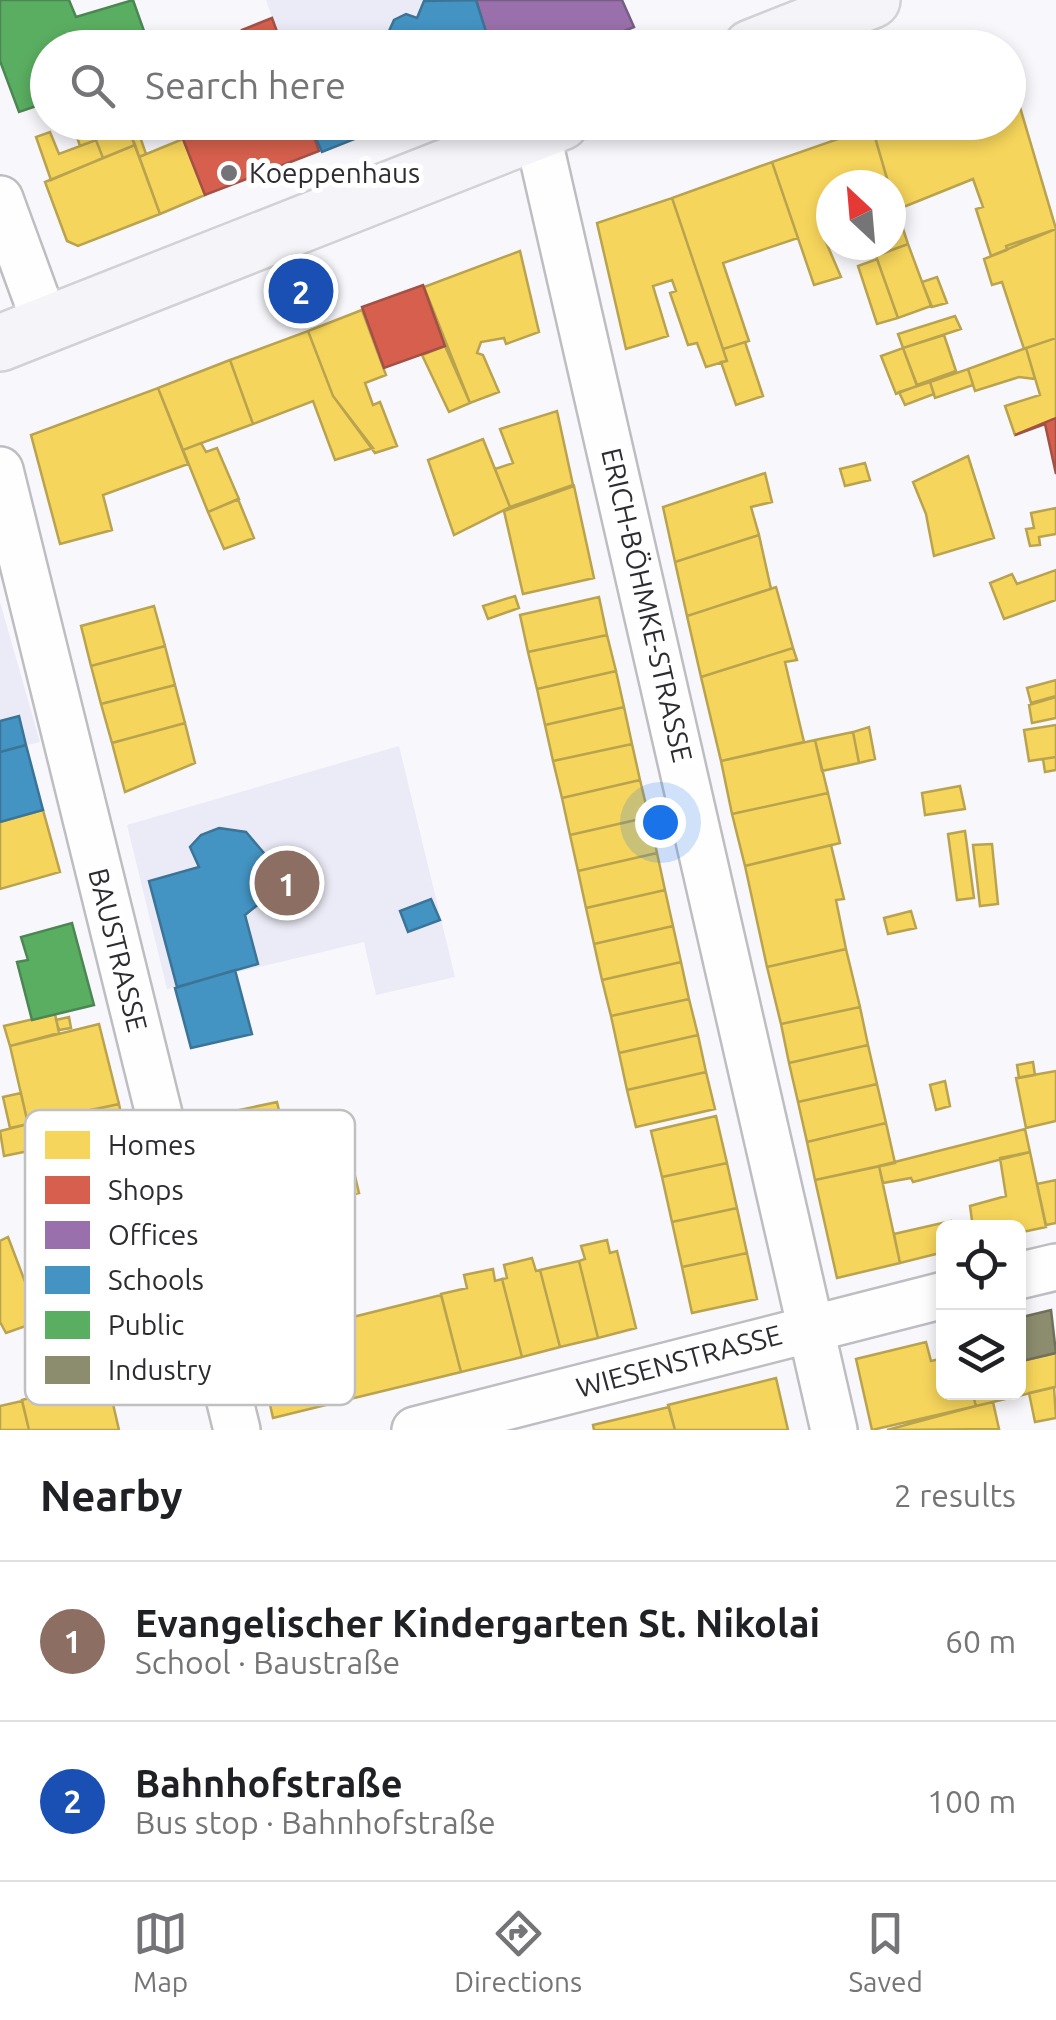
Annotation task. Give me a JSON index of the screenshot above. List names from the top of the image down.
{
  "streets": {
    "street": ["ERICH-BÖHMKE-STRASSE", "BAUSTRASSE", "WIESENSTRASSE"]
  },
  "crossings": [
    ["ERICH-BÖHMKE-STRASSE", "WIESENSTRASSE"]
  ],
  "places": ["Koeppenhaus"],
  "legend": [
    "Homes",
    "Shops",
    "Offices",
    "Schools",
    "Public",
    "Industry"
  ],
  "north": "top left",
  "page": {
    "search": "Search here",
    "pins": ["2", "1"],
    "heading": ["Nearby", "2 results"],
    "list": [
      {
        "mark": "1",
        "name": "Evangelischer Kindergarten St. Nikolai",
        "note": "School · Baustraße",
        "value": "60 m"
      },
      {
        "mark": "2",
        "name": "Bahnhofstraße",
        "note": "Bus stop · Bahnhofstraße",
        "value": "100 m"
      }
    ],
    "nav": ["Map", "Directions", "Saved"]
  }
}
